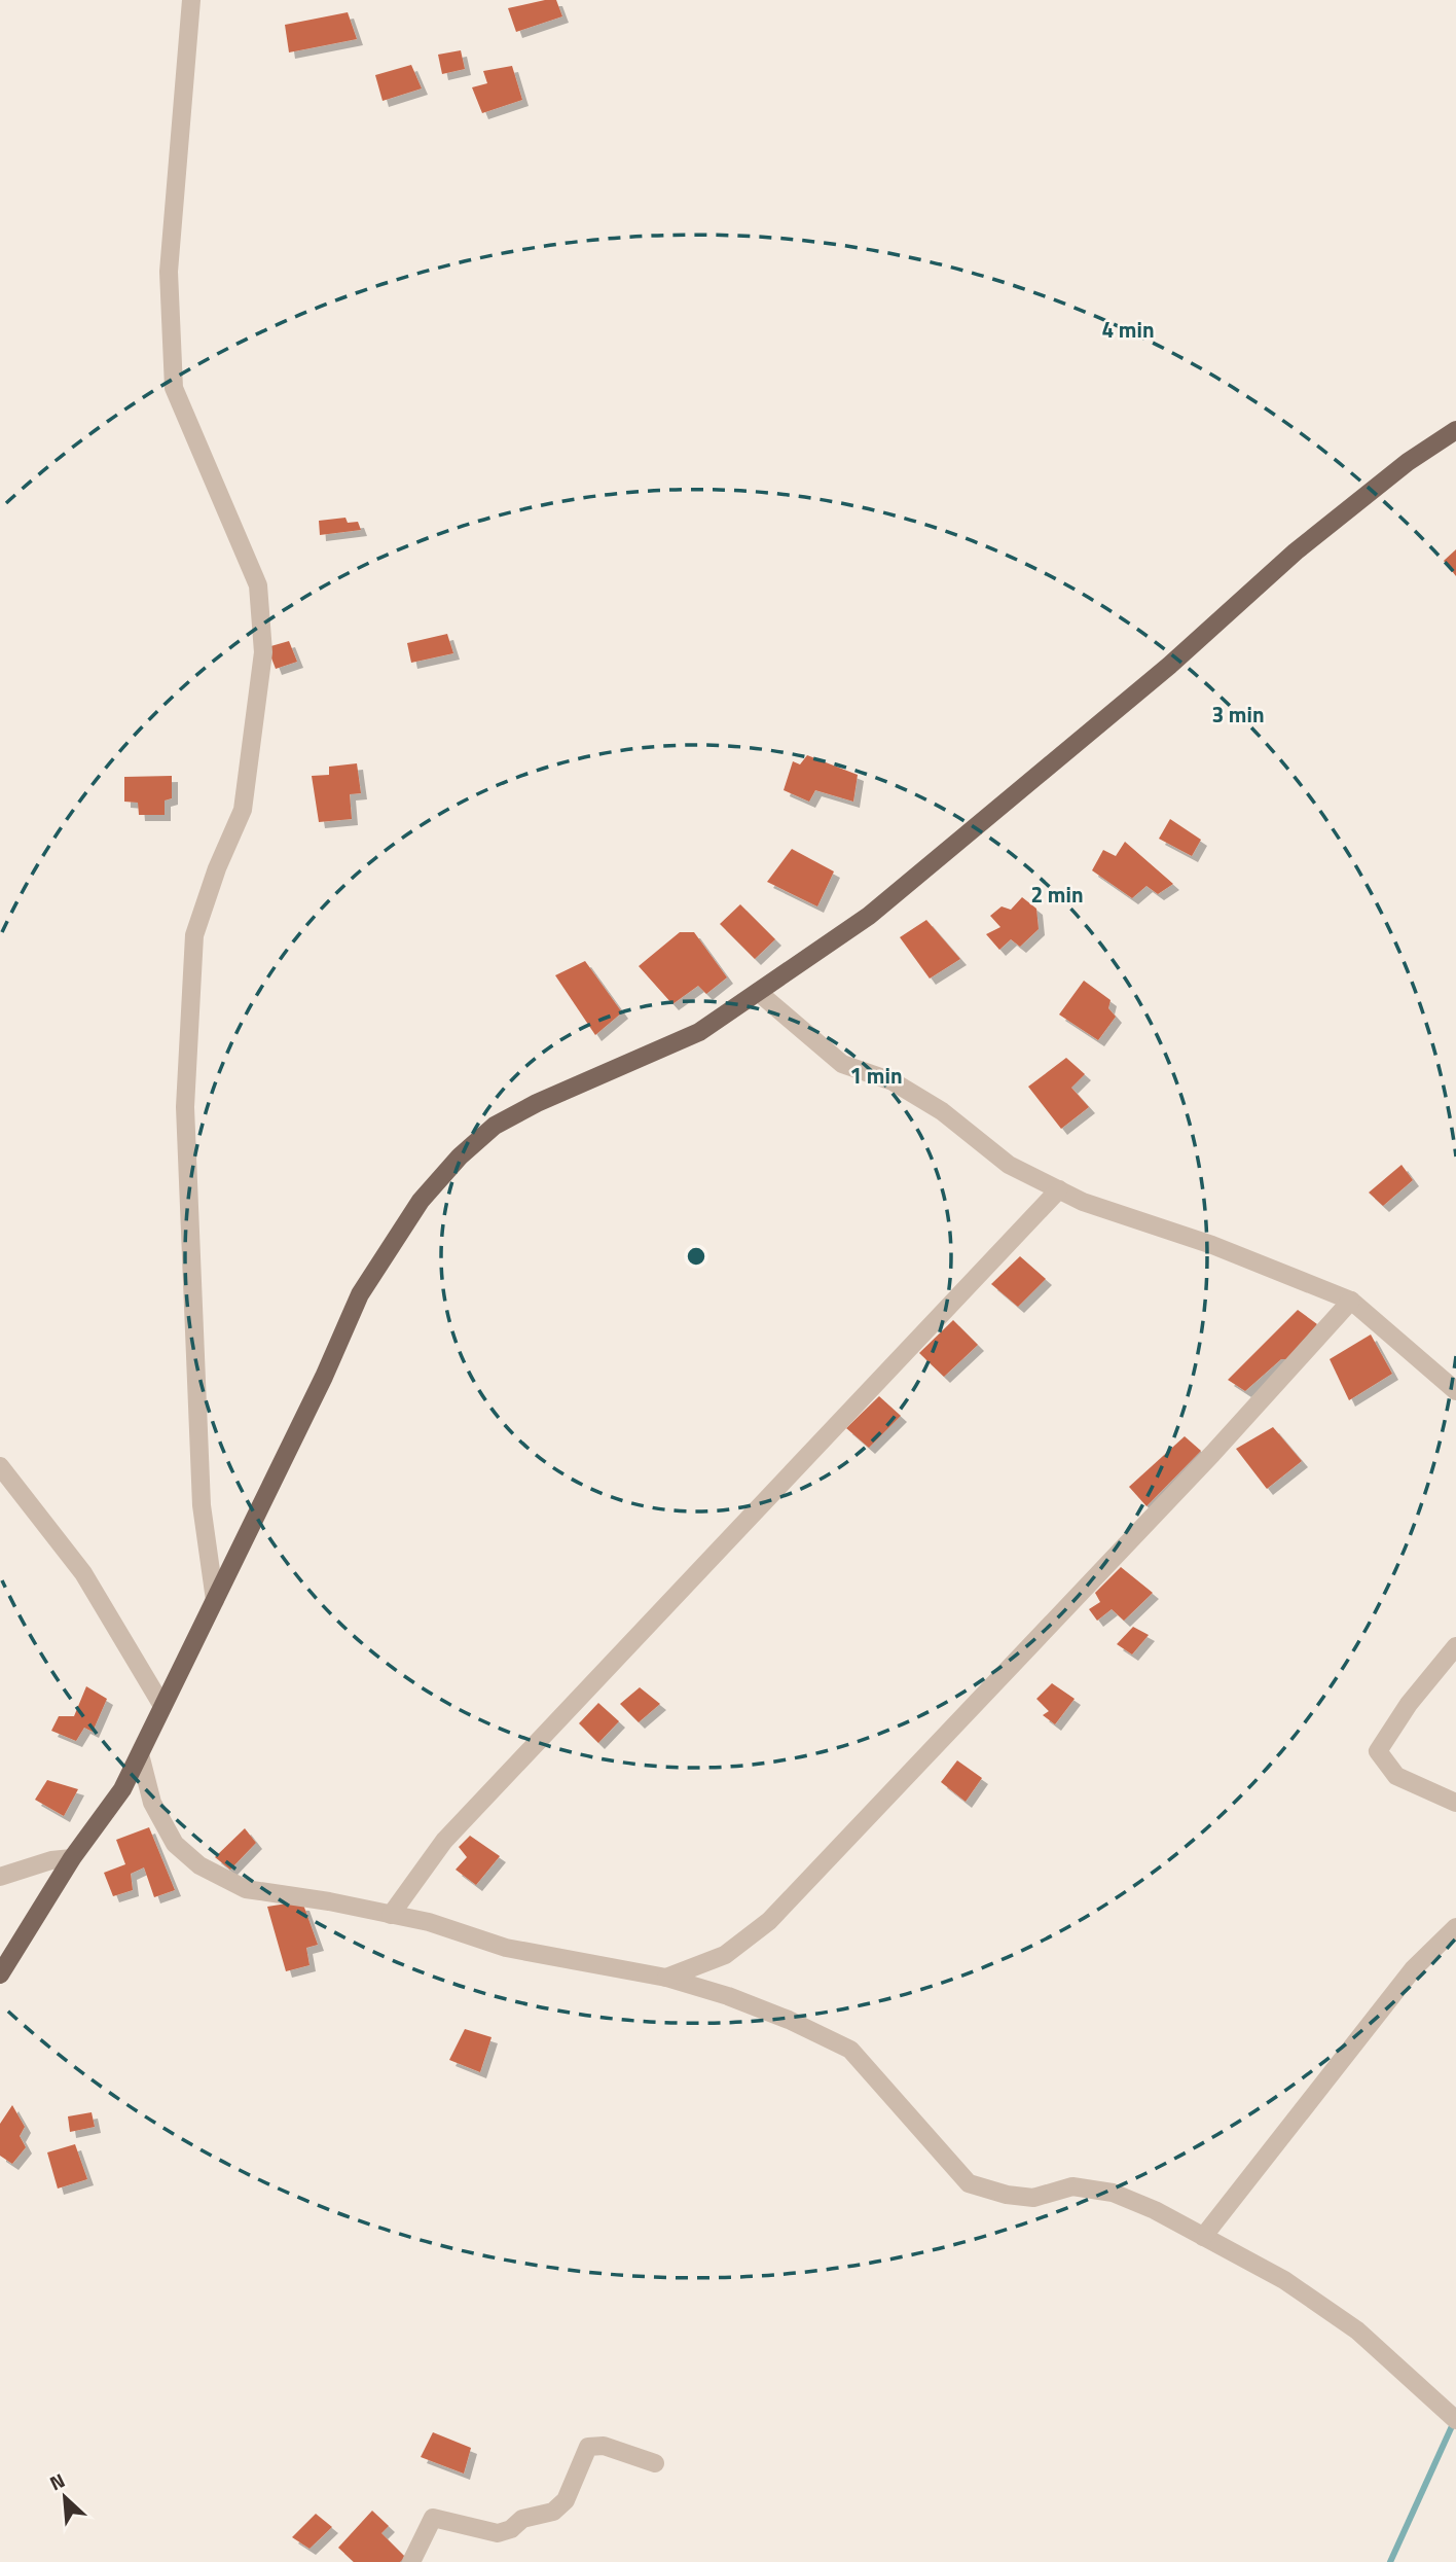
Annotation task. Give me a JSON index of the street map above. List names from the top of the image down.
{
  "north": "top left",
  "rings": [
    "4 min",
    "3 min",
    "2 min",
    "1 min"
  ]
}
